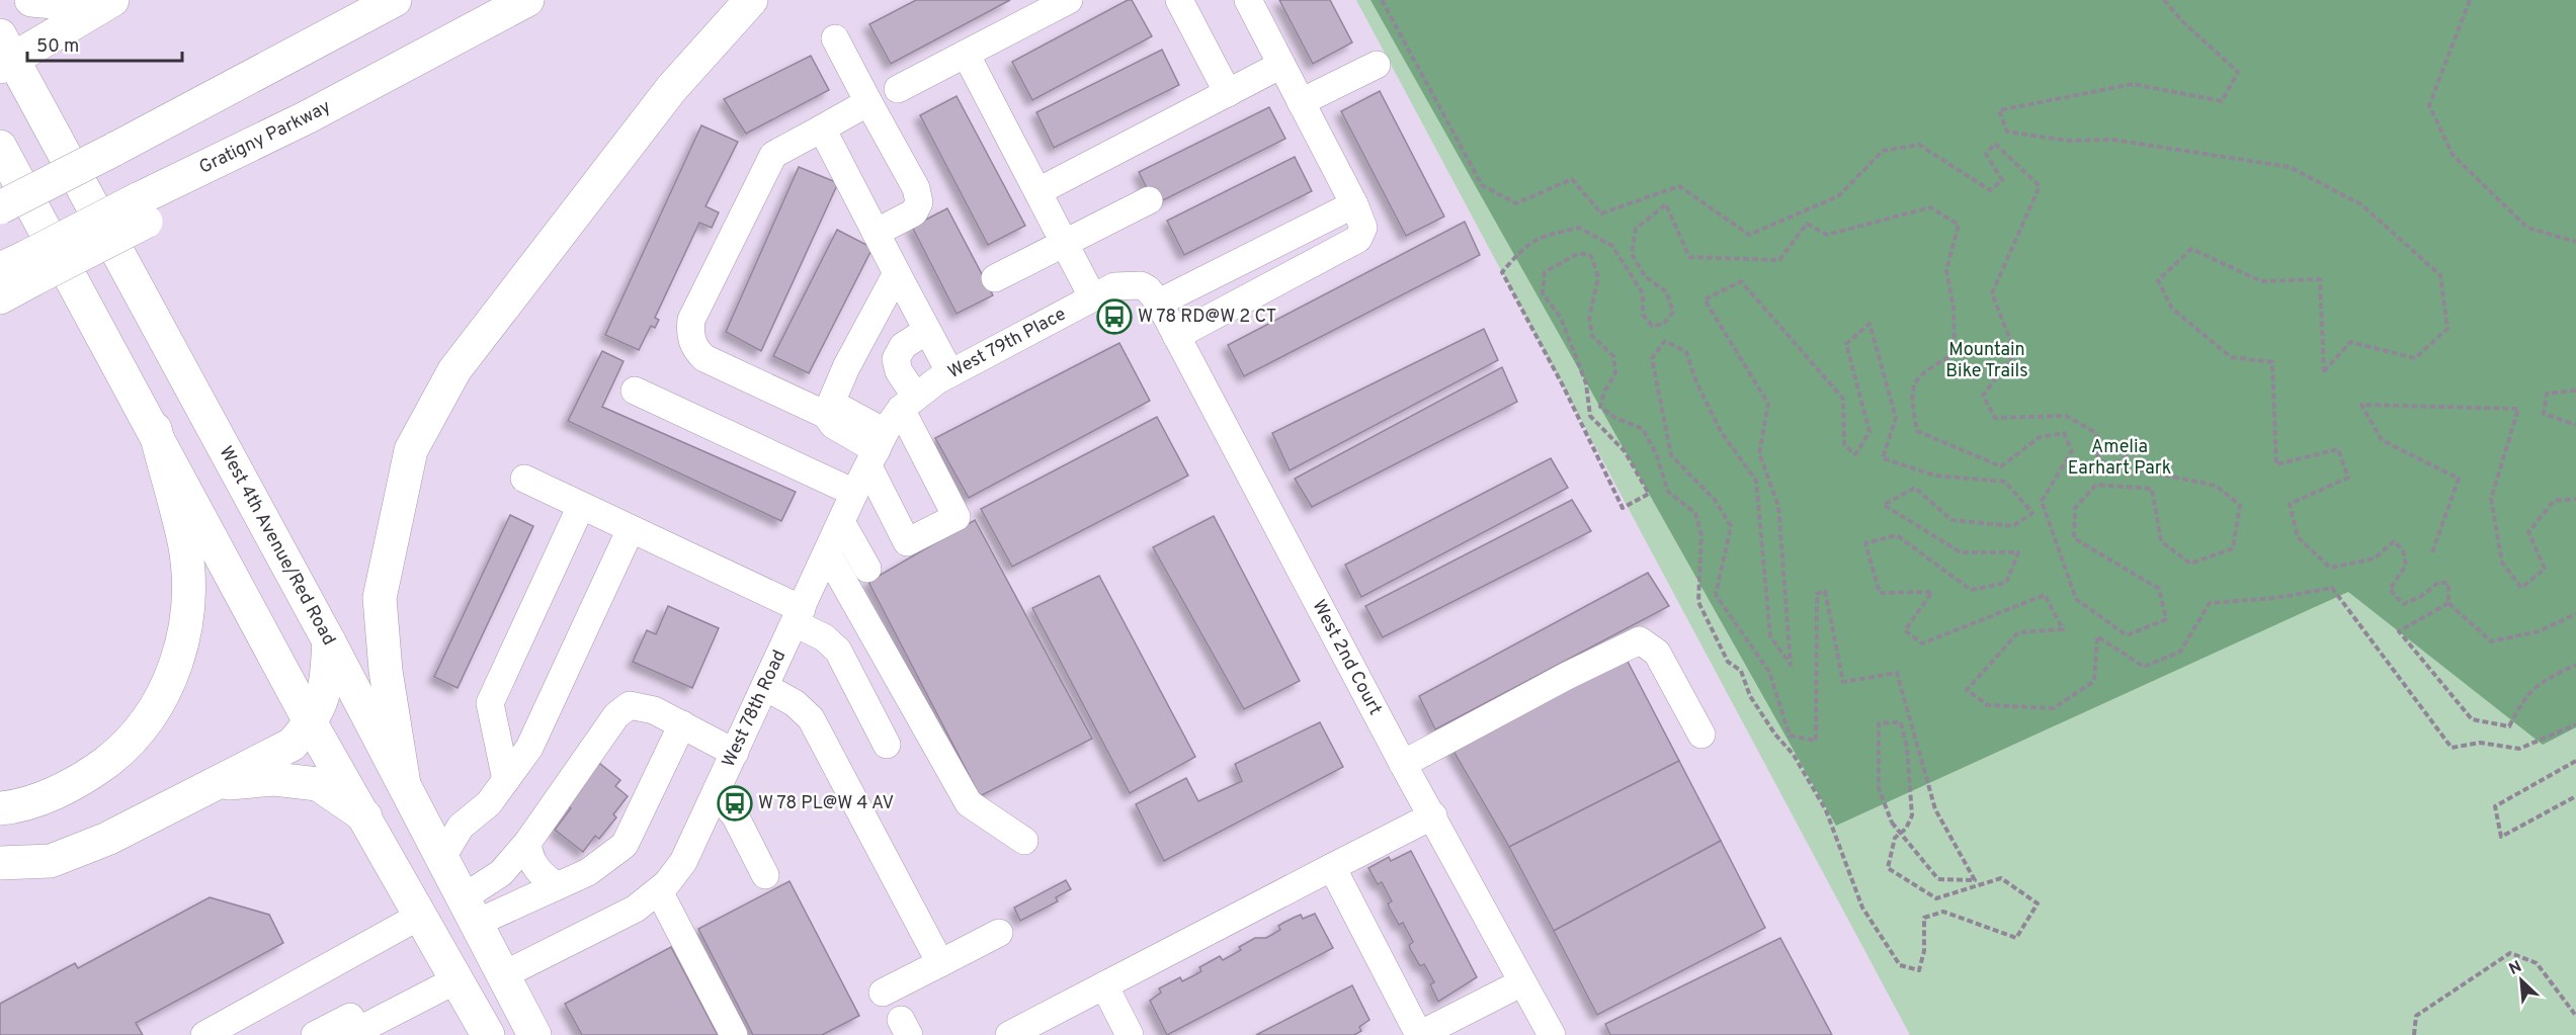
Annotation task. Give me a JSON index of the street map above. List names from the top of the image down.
{
  "streets": {
    "main road": ["Gratigny Parkway", "West 4th Avenue/Red Road"],
    "street": ["West 79th Place", "West 2nd Court", "West 78th Road"]
  },
  "crossings": [
    ["West 79th Place", "West 2nd Court"],
    ["West 79th Place", "West 78th Road"],
    ["West 4th Avenue/Red Road", "West 78th Road"]
  ],
  "parks": ["Mountain Bike Trails", "Amelia Earhart Park"],
  "places": {
    "bus stop": ["W 78 RD@W 2 CT", "W 78 PL@W 4 AV"]
  },
  "scale_bar": "50 m",
  "north": "top left"
}
